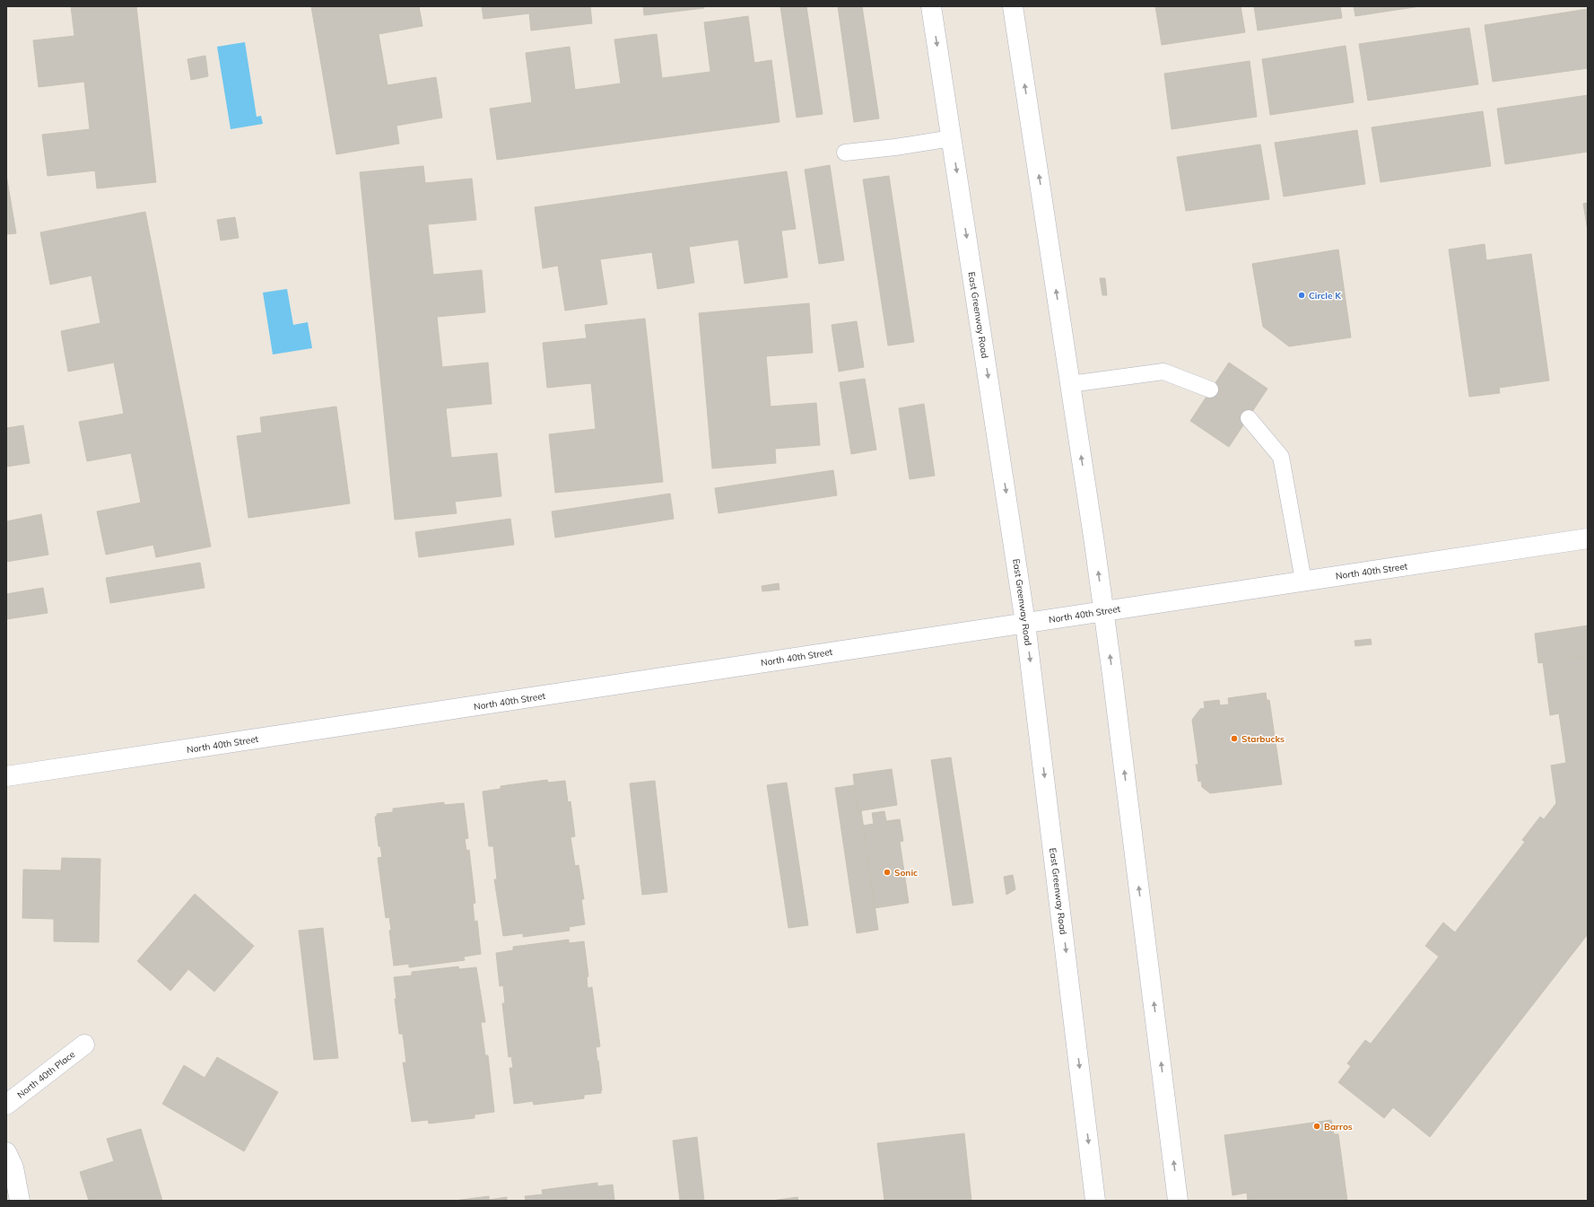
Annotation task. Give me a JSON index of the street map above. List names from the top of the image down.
{
  "streets": {
    "main road": ["East Greenway Road", "North 40th Street", "North 40th Place"]
  },
  "crossings": [
    ["East Greenway Road", "North 40th Street"]
  ],
  "places": [
    "Circle K",
    "Starbucks",
    "Sonic",
    "Barros"
  ]
}
